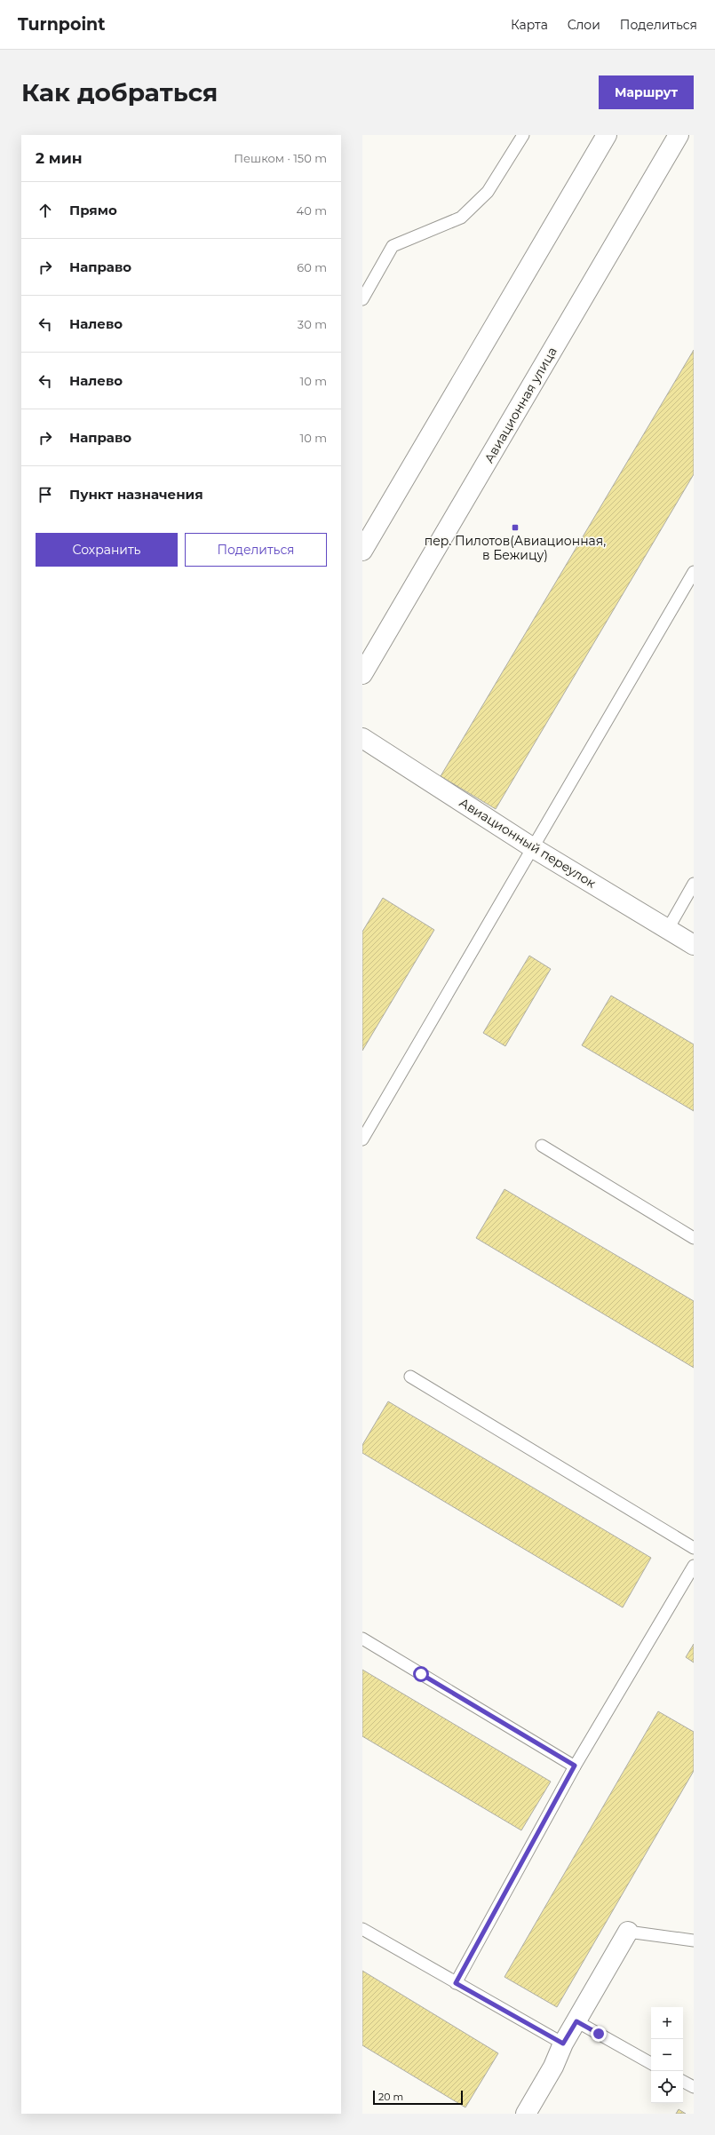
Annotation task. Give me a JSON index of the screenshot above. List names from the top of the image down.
{
  "streets": {
    "main road": ["Авиационная улица", "Авиационный переулок"]
  },
  "places": {
    "transit": ["пер. Пилотов(Авиационная, в Бежицу)"]
  },
  "scale_bar": "20 m",
  "page": {
    "header": "Turnpoint",
    "nav": ["Карта", "Слои", "Поделиться"],
    "buttons": [
      "Маршрут",
      ["Сохранить", "Поделиться"]
    ],
    "title": "Как добраться",
    "heading": ["2 мин", "Пешком · 150 m"],
    "list": [
      ["Прямо", "40 m"],
      ["Направо", "60 m"],
      ["Налево", "30 m"],
      ["Налево", "10 m"],
      ["Направо", "10 m"],
      "Пункт назначения"
    ],
    "map_buttons": ["+", "−"],
    "scale": "20 m"
  }
}
